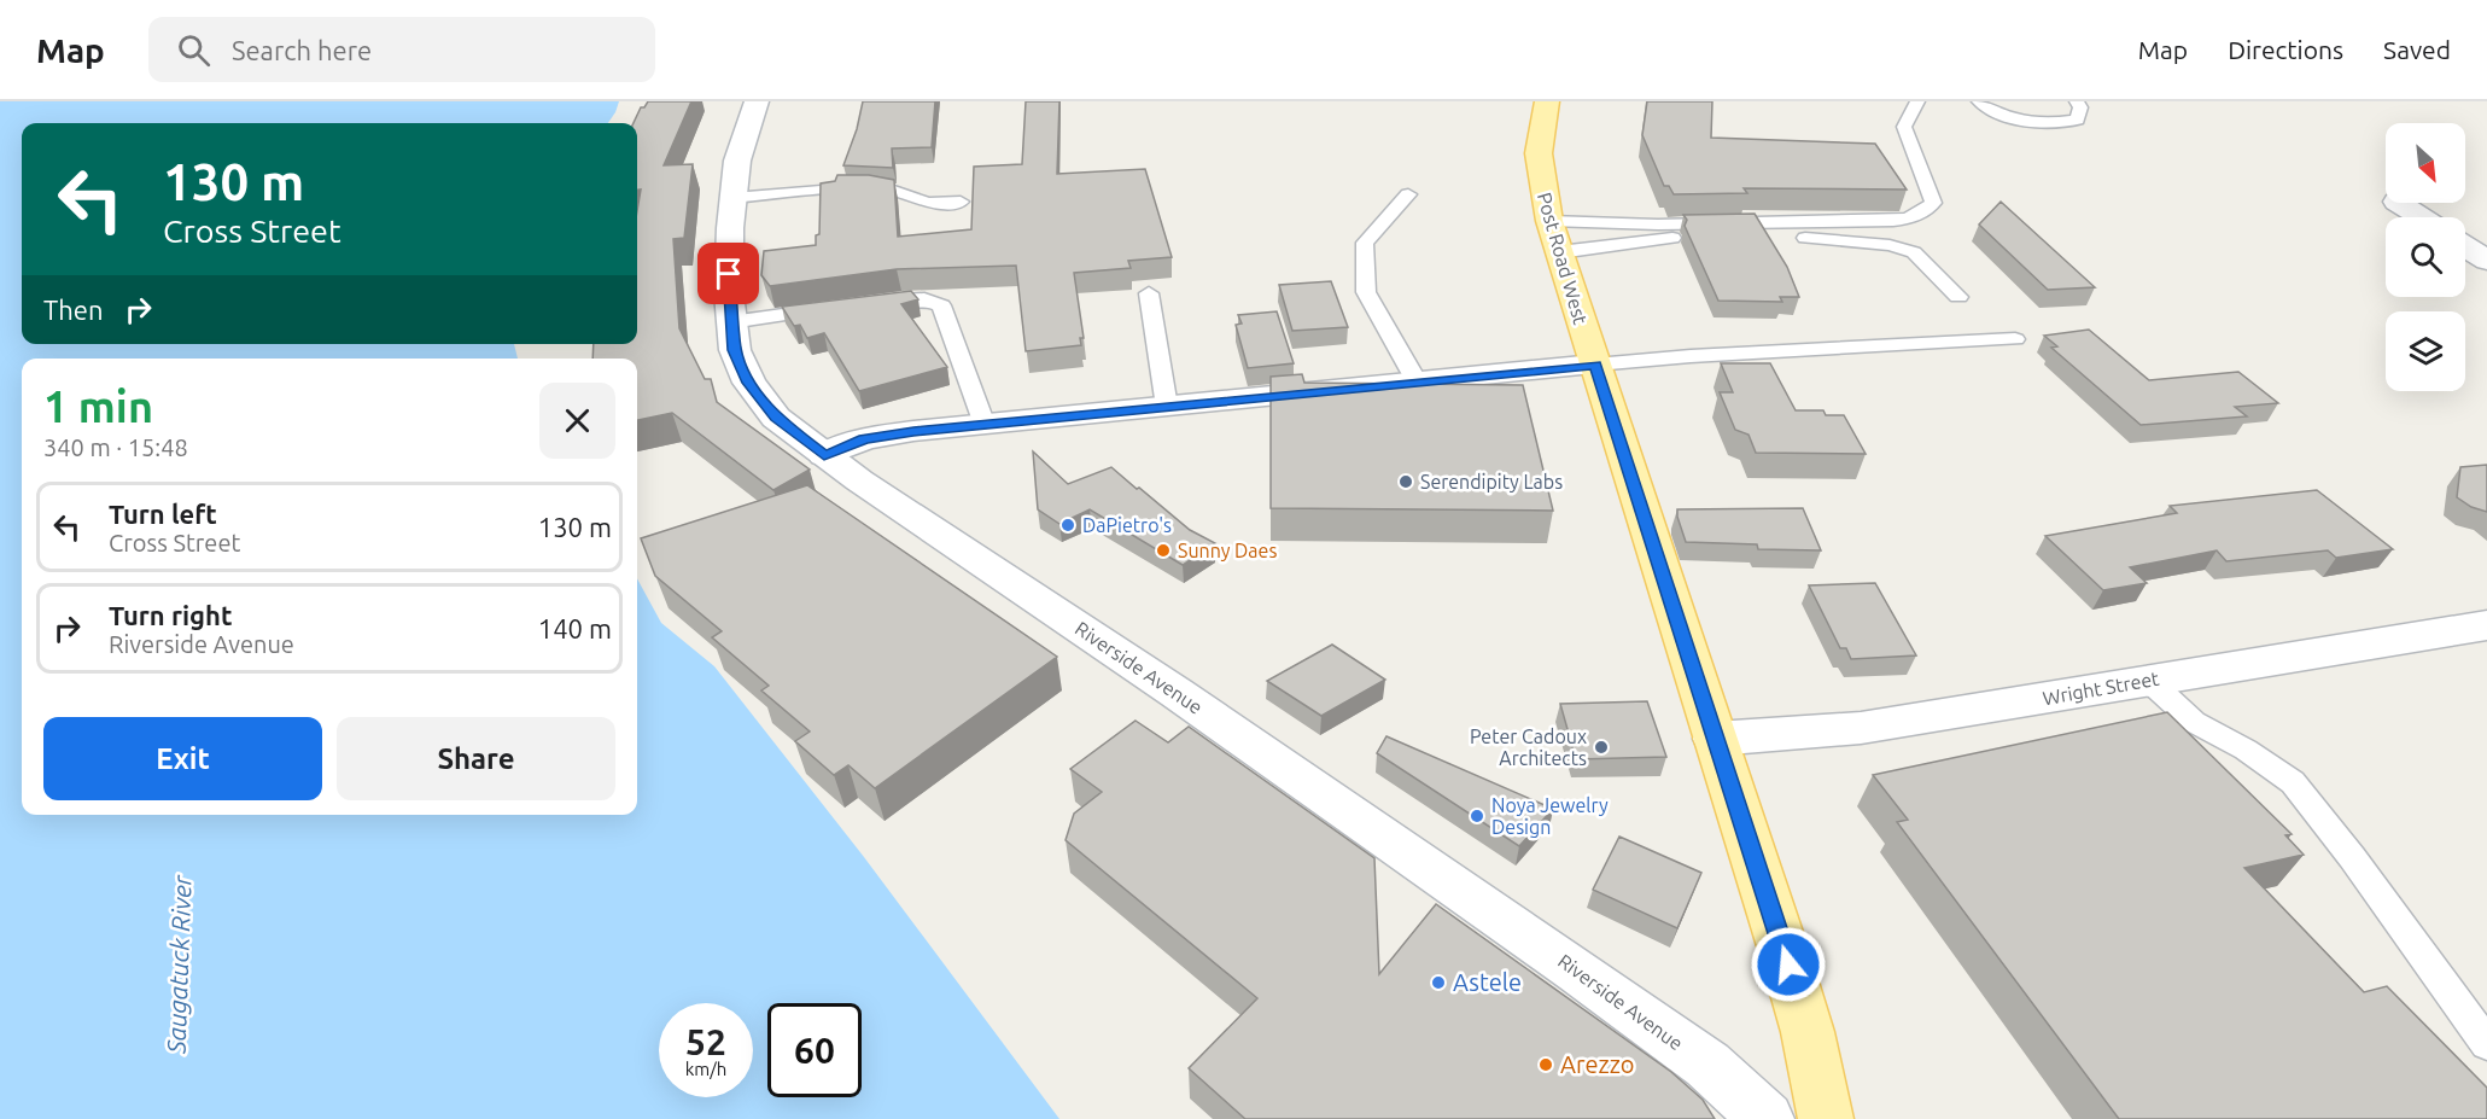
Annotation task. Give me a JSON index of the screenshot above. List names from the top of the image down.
{
  "streets": {
    "main road": ["Post Road West", "Riverside Avenue", "Wright Street"]
  },
  "crossings": [
    ["Post Road West", "Wright Street"]
  ],
  "water": ["Saugatuck River"],
  "places": [
    "Serendipity Labs",
    "DaPietro's",
    "Sunny Daes",
    "Peter Cadoux Architects",
    "Noya Jewelry Design",
    "Astele",
    "Arezzo"
  ],
  "north": "bottom right",
  "page": {
    "header": "Map",
    "search": "Search here",
    "nav": ["Map", "Directions", "Saved"],
    "turn": ["130 m", "Cross Street"],
    "then": "Then",
    "heading": ["1 min", "340 m · 15:48"],
    "list": [
      {
        "name": "Turn left",
        "note": "Cross Street",
        "value": "130 m"
      },
      {
        "name": "Turn right",
        "note": "Riverside Avenue",
        "value": "140 m"
      }
    ],
    "buttons": ["Exit", "Share"],
    "speed": "52 km/h",
    "limit": "60"
  }
}
